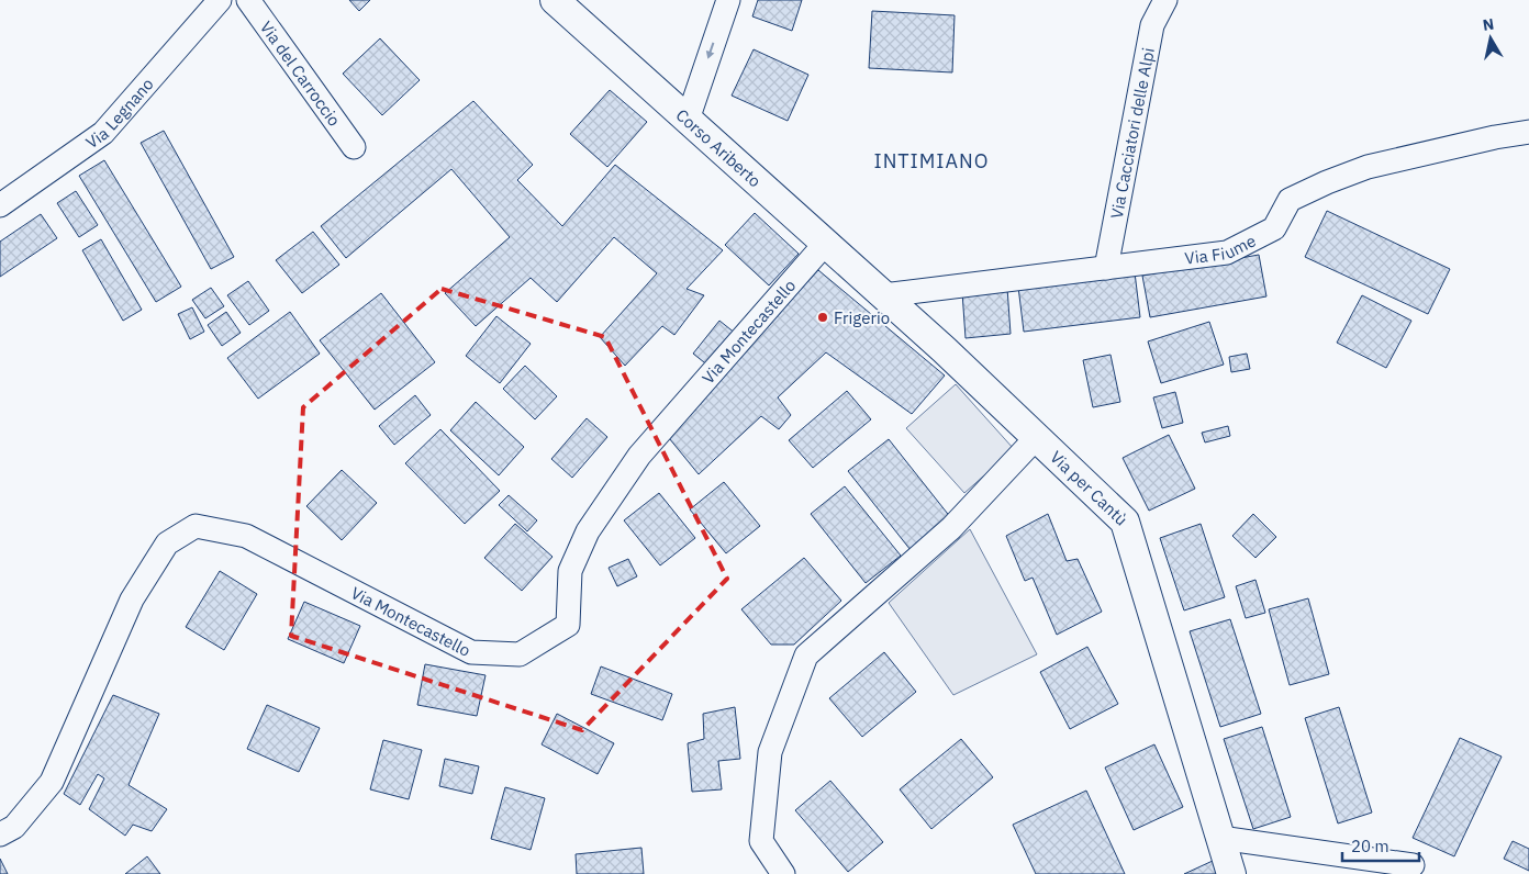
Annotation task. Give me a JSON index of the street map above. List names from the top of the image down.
{
  "streets": {
    "street": [
      "Via del Carroccio",
      "Via Legnano",
      "Via Cacciatori delle Alpi",
      "Corso Ariberto",
      "Via Fiume",
      "Via Montecastello",
      "Via per Cantù"
    ]
  },
  "crossings": [
    ["Via Cacciatori delle Alpi", "Via Fiume"],
    ["Corso Ariberto", "Via Fiume"],
    ["Corso Ariberto", "Via Montecastello"],
    ["Corso Ariberto", "Via per Cantù"],
    ["Via Fiume", "Via per Cantù"]
  ],
  "districts": ["INTIMIANO"],
  "places": ["Frigerio"],
  "scale_bar": "20 m",
  "north": "top"
}
